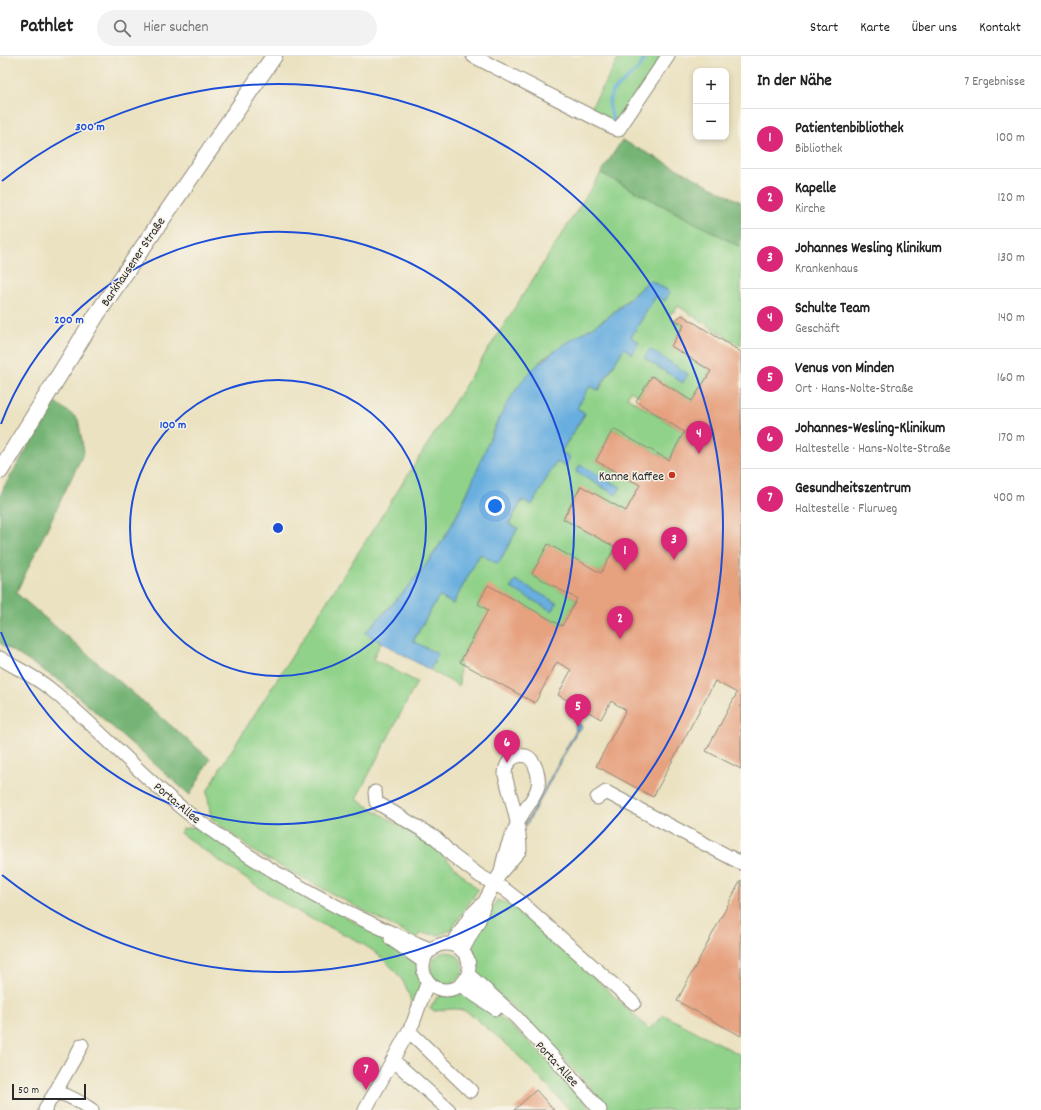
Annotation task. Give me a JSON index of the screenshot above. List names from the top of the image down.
{
  "streets": {
    "main road": ["Barkhausener Straße"],
    "street": ["Porta-Allee"]
  },
  "places": ["Kanne Kaffee"],
  "scale_bar": "50 m",
  "page": {
    "header": "Pathlet",
    "search": "Hier suchen",
    "nav": [
      "Start",
      "Karte",
      "Über uns",
      "Kontakt"
    ],
    "heading": ["In der Nähe", "7 Ergebnisse"],
    "map_buttons": ["+", "−"],
    "list": [
      {
        "mark": "1",
        "name": "Patientenbibliothek",
        "note": "Bibliothek",
        "value": "100 m"
      },
      {
        "mark": "2",
        "name": "Kapelle",
        "note": "Kirche",
        "value": "120 m"
      },
      {
        "mark": "3",
        "name": "Johannes Wesling Klinikum",
        "note": "Krankenhaus",
        "value": "130 m"
      },
      {
        "mark": "4",
        "name": "Schulte Team",
        "note": "Geschäft",
        "value": "140 m"
      },
      {
        "mark": "5",
        "name": "Venus von Minden",
        "note": "Ort · Hans-Nolte-Straße",
        "value": "160 m"
      },
      {
        "mark": "6",
        "name": "Johannes-Wesling-Klinikum",
        "note": "Haltestelle · Hans-Nolte-Straße",
        "value": "170 m"
      },
      {
        "mark": "7",
        "name": "Gesundheitszentrum",
        "note": "Haltestelle · Flurweg",
        "value": "400 m"
      }
    ],
    "pins": [
      "4",
      "3",
      "1",
      "2",
      "5",
      "6",
      "7"
    ],
    "scale": "50 m"
  },
  "rings": ["300 m", "200 m", "100 m"]
}
